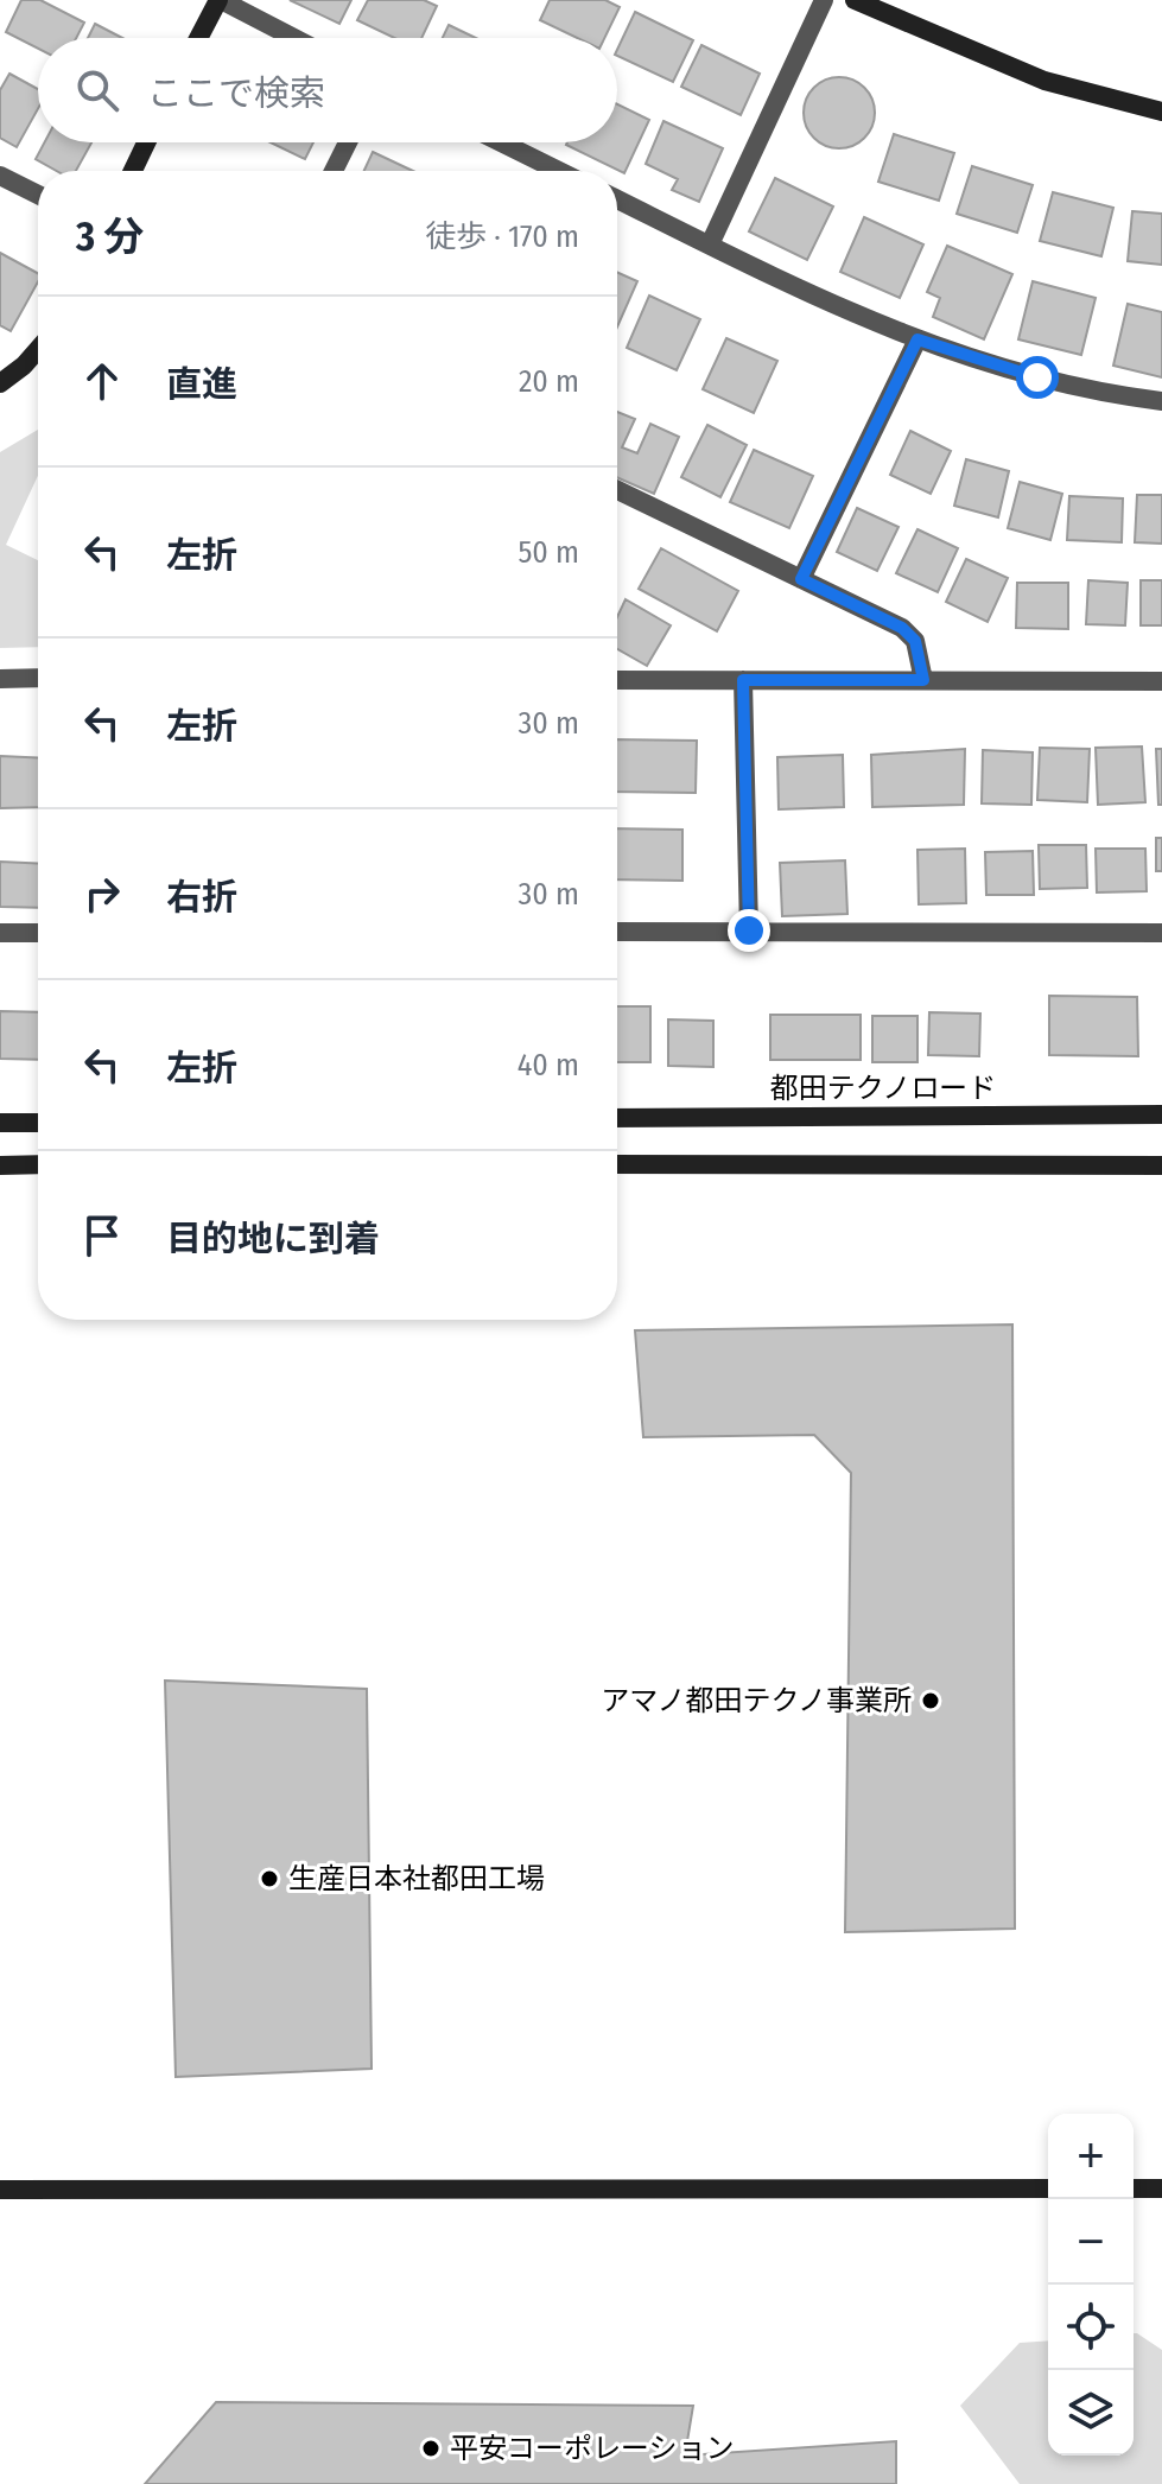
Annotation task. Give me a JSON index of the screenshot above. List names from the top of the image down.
{
  "streets": {
    "street": ["都田テクノロード"]
  },
  "places": ["アマノ都田テクノ事業所", "生産日本社都田工場", "平安コーポレーション"],
  "page": {
    "search": "ここで検索",
    "heading": ["3 分", "徒歩 · 170 m"],
    "list": [
      ["直進", "20 m"],
      ["左折", "50 m"],
      ["左折", "30 m"],
      ["右折", "30 m"],
      ["左折", "40 m"],
      "目的地に到着"
    ],
    "map_buttons": ["+", "−"]
  }
}
